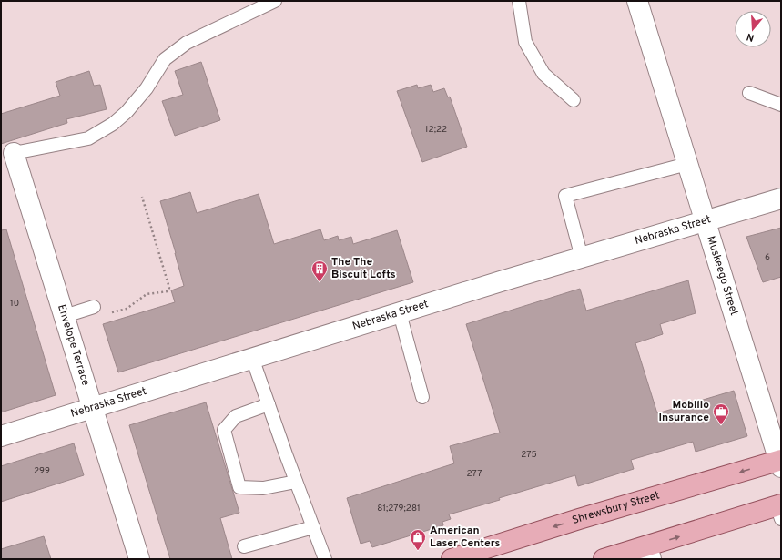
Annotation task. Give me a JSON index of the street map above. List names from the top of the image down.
{
  "streets": {
    "main road": ["Shrewsbury Street"],
    "street": ["Nebraska Street", "Muskeego Street", "Envelope Terrace"]
  },
  "crossings": [
    ["Nebraska Street", "Muskeego Street"],
    ["Nebraska Street", "Envelope Terrace"],
    ["Muskeego Street", "Shrewsbury Street"]
  ],
  "places": {
    "building": ["The The Biscuit Lofts"],
    "office": ["Mobilio Insurance"],
    "shop": ["American Laser Centers"]
  },
  "house_numbers": [
    "12;22",
    "6",
    "10",
    "275",
    "299",
    "277",
    "81;279;281"
  ],
  "north": "bottom"
}
